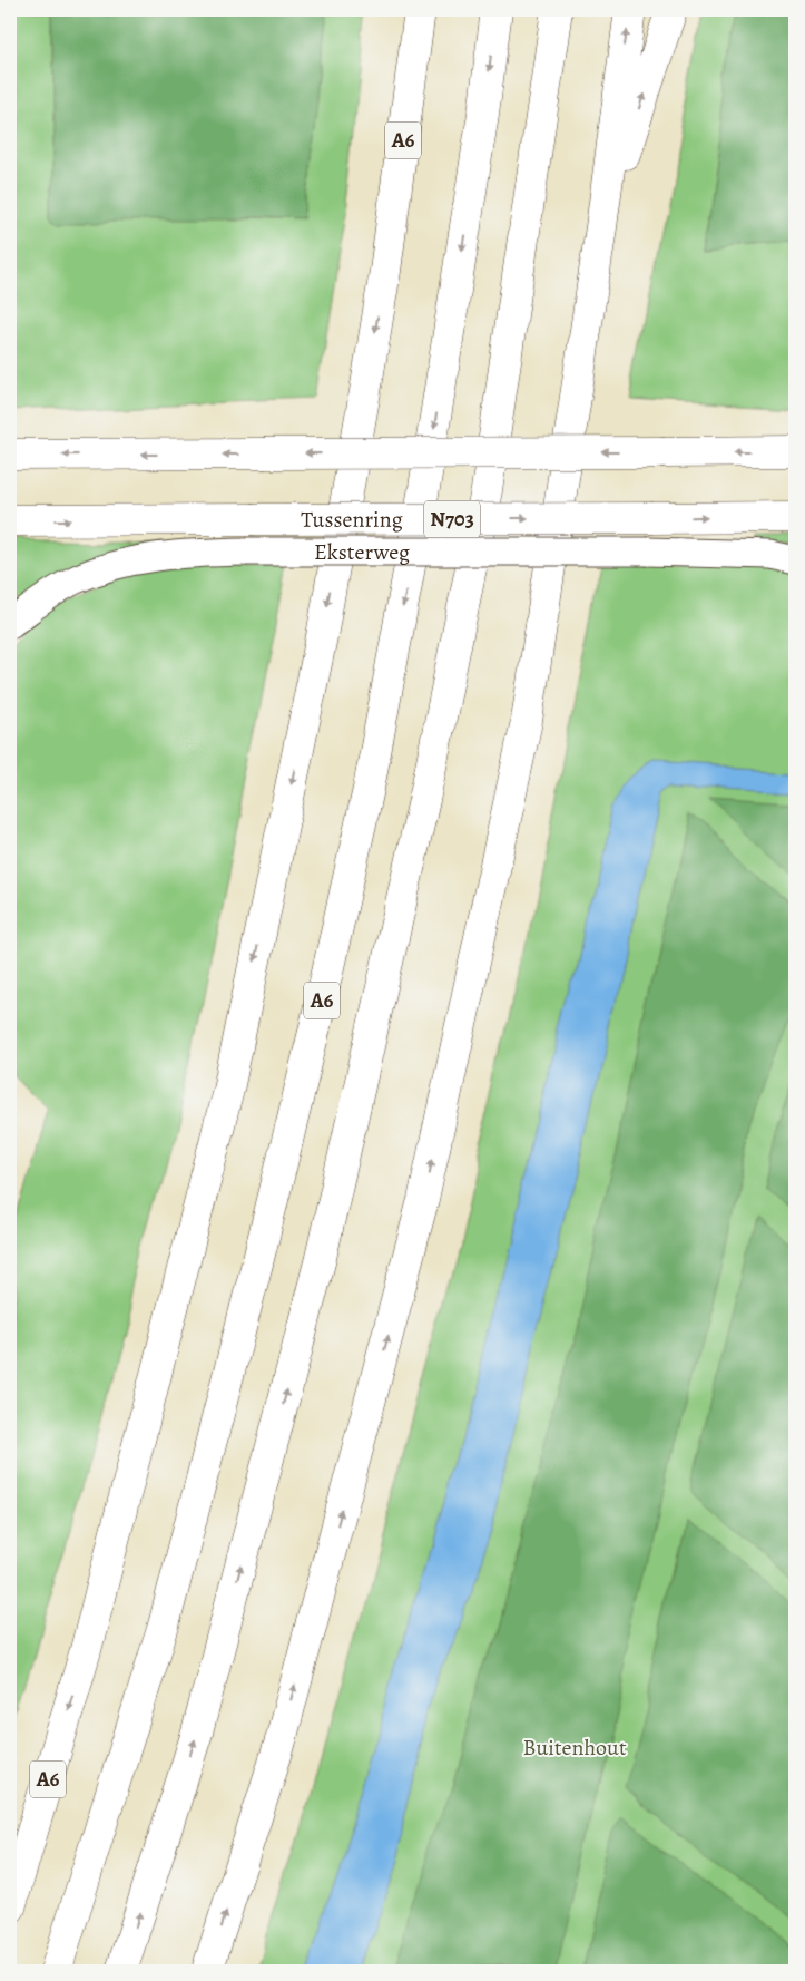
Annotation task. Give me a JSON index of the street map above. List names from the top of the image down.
{
  "streets": {
    "highway": ["A6", "Tussenring", "N703"],
    "street": ["Eksterweg"]
  },
  "parks": ["Buitenhout"]
}
